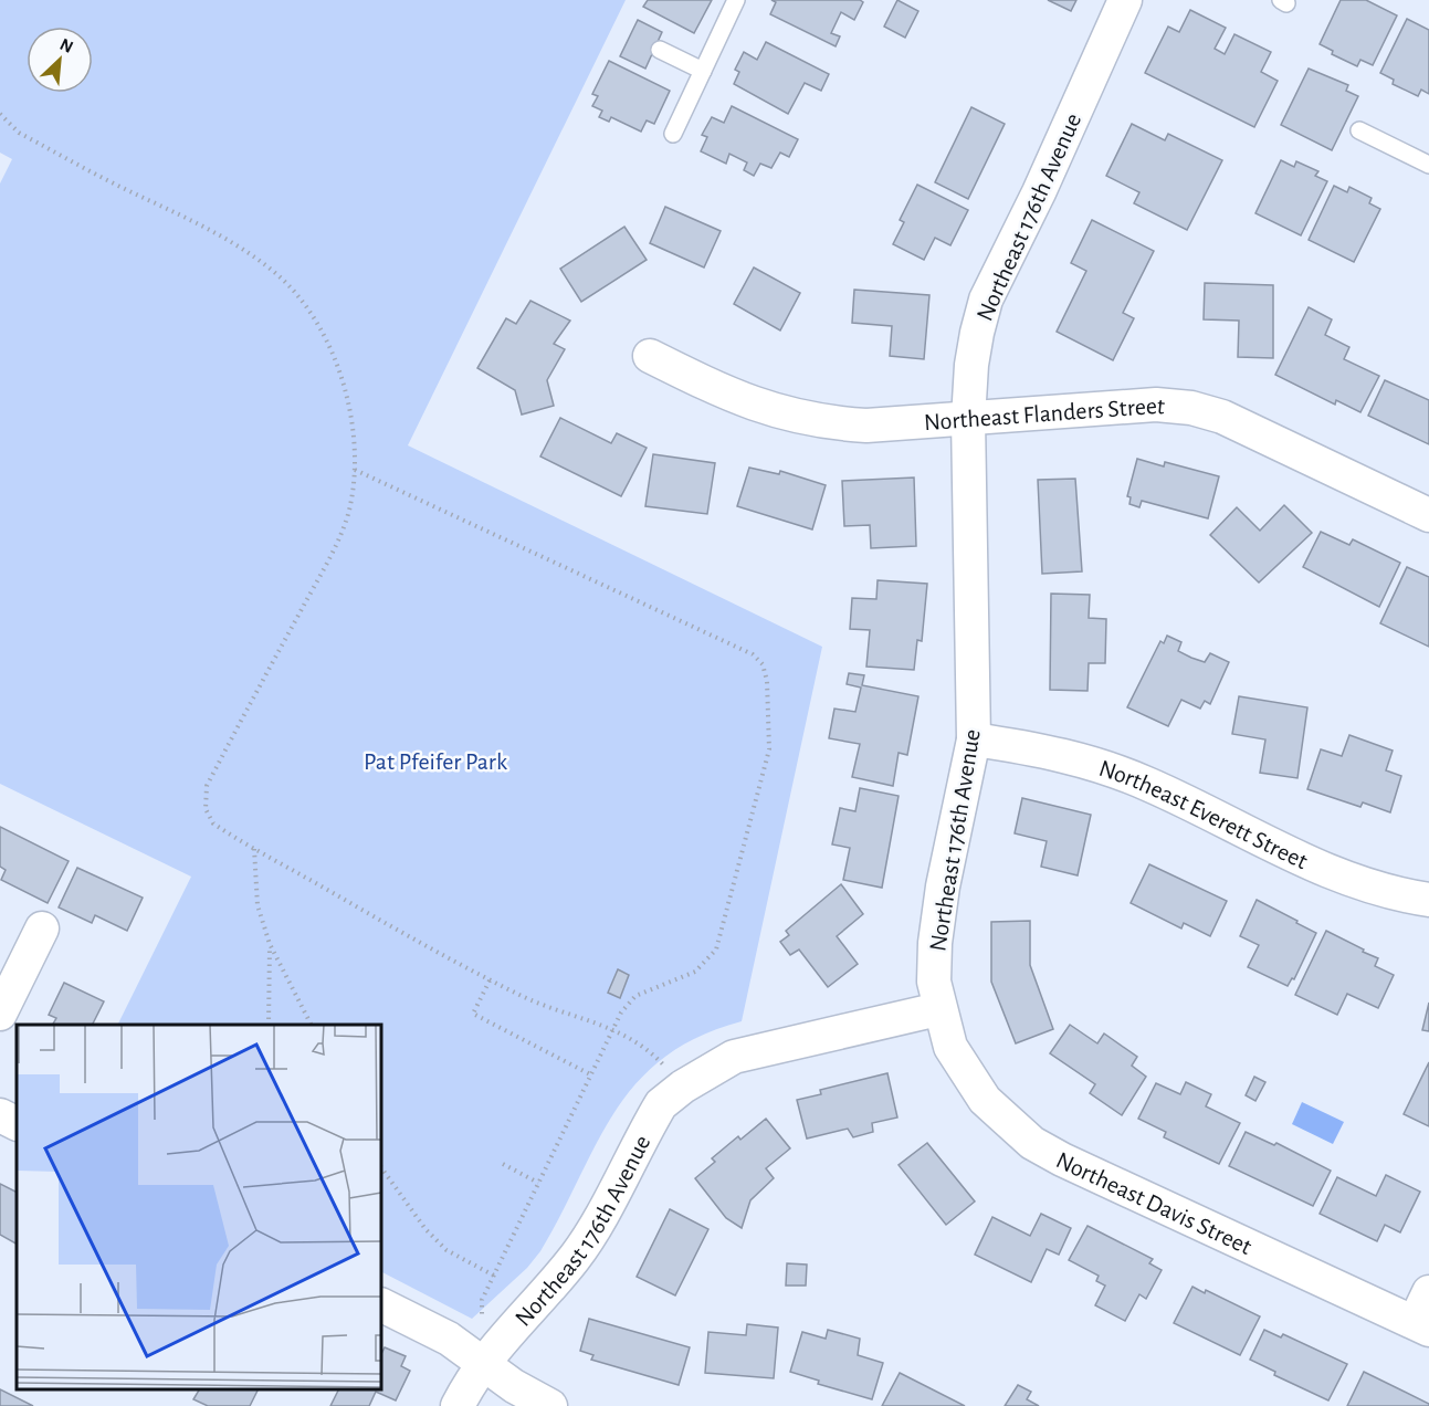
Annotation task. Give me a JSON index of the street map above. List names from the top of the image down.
{
  "streets": {
    "street": [
      "Northeast 176th Avenue",
      "Northeast Flanders Street",
      "Northeast Everett Street",
      "Northeast Davis Street"
    ]
  },
  "crossings": [
    ["Northeast 176th Avenue", "Northeast Flanders Street"],
    ["Northeast 176th Avenue", "Northeast Everett Street"],
    ["Northeast 176th Avenue", "Northeast Davis Street"]
  ],
  "parks": ["Pat Pfeifer Park"],
  "north": "top right"
}
